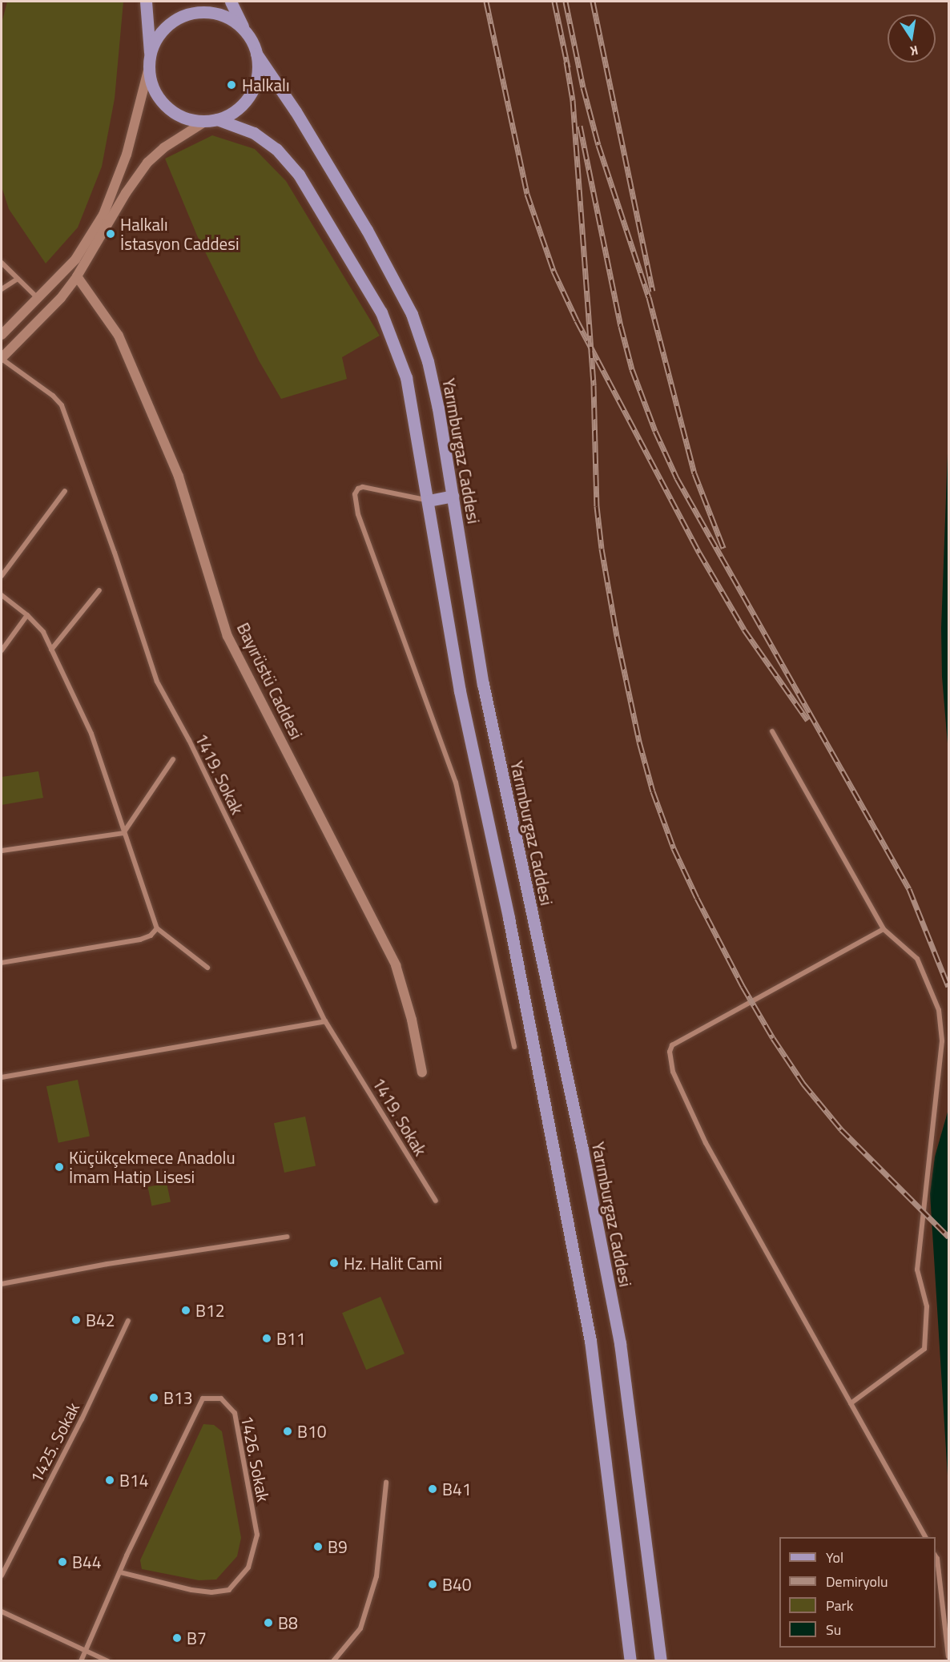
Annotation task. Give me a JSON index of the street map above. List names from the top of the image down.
{
  "streets": {
    "main road": ["Yarımburgaz Caddesi"],
    "street": [
      "Bayırüstü Caddesi",
      "1419. Sokak",
      "1425. Sokak",
      "1426. Sokak"
    ]
  },
  "places": [
    "Halkalı",
    "Halkalı İstasyon Caddesi",
    "Küçükçekmece Anadolu İmam Hatip Lisesi",
    "Hz. Halit Cami",
    "B12",
    "B42",
    "B11",
    "B13",
    "B10",
    "B14",
    "B41",
    "B9",
    "B44",
    "B40",
    "B8",
    "B7"
  ],
  "legend": [
    "Yol",
    "Demiryolu",
    "Park",
    "Su"
  ],
  "north": "bottom"
}
